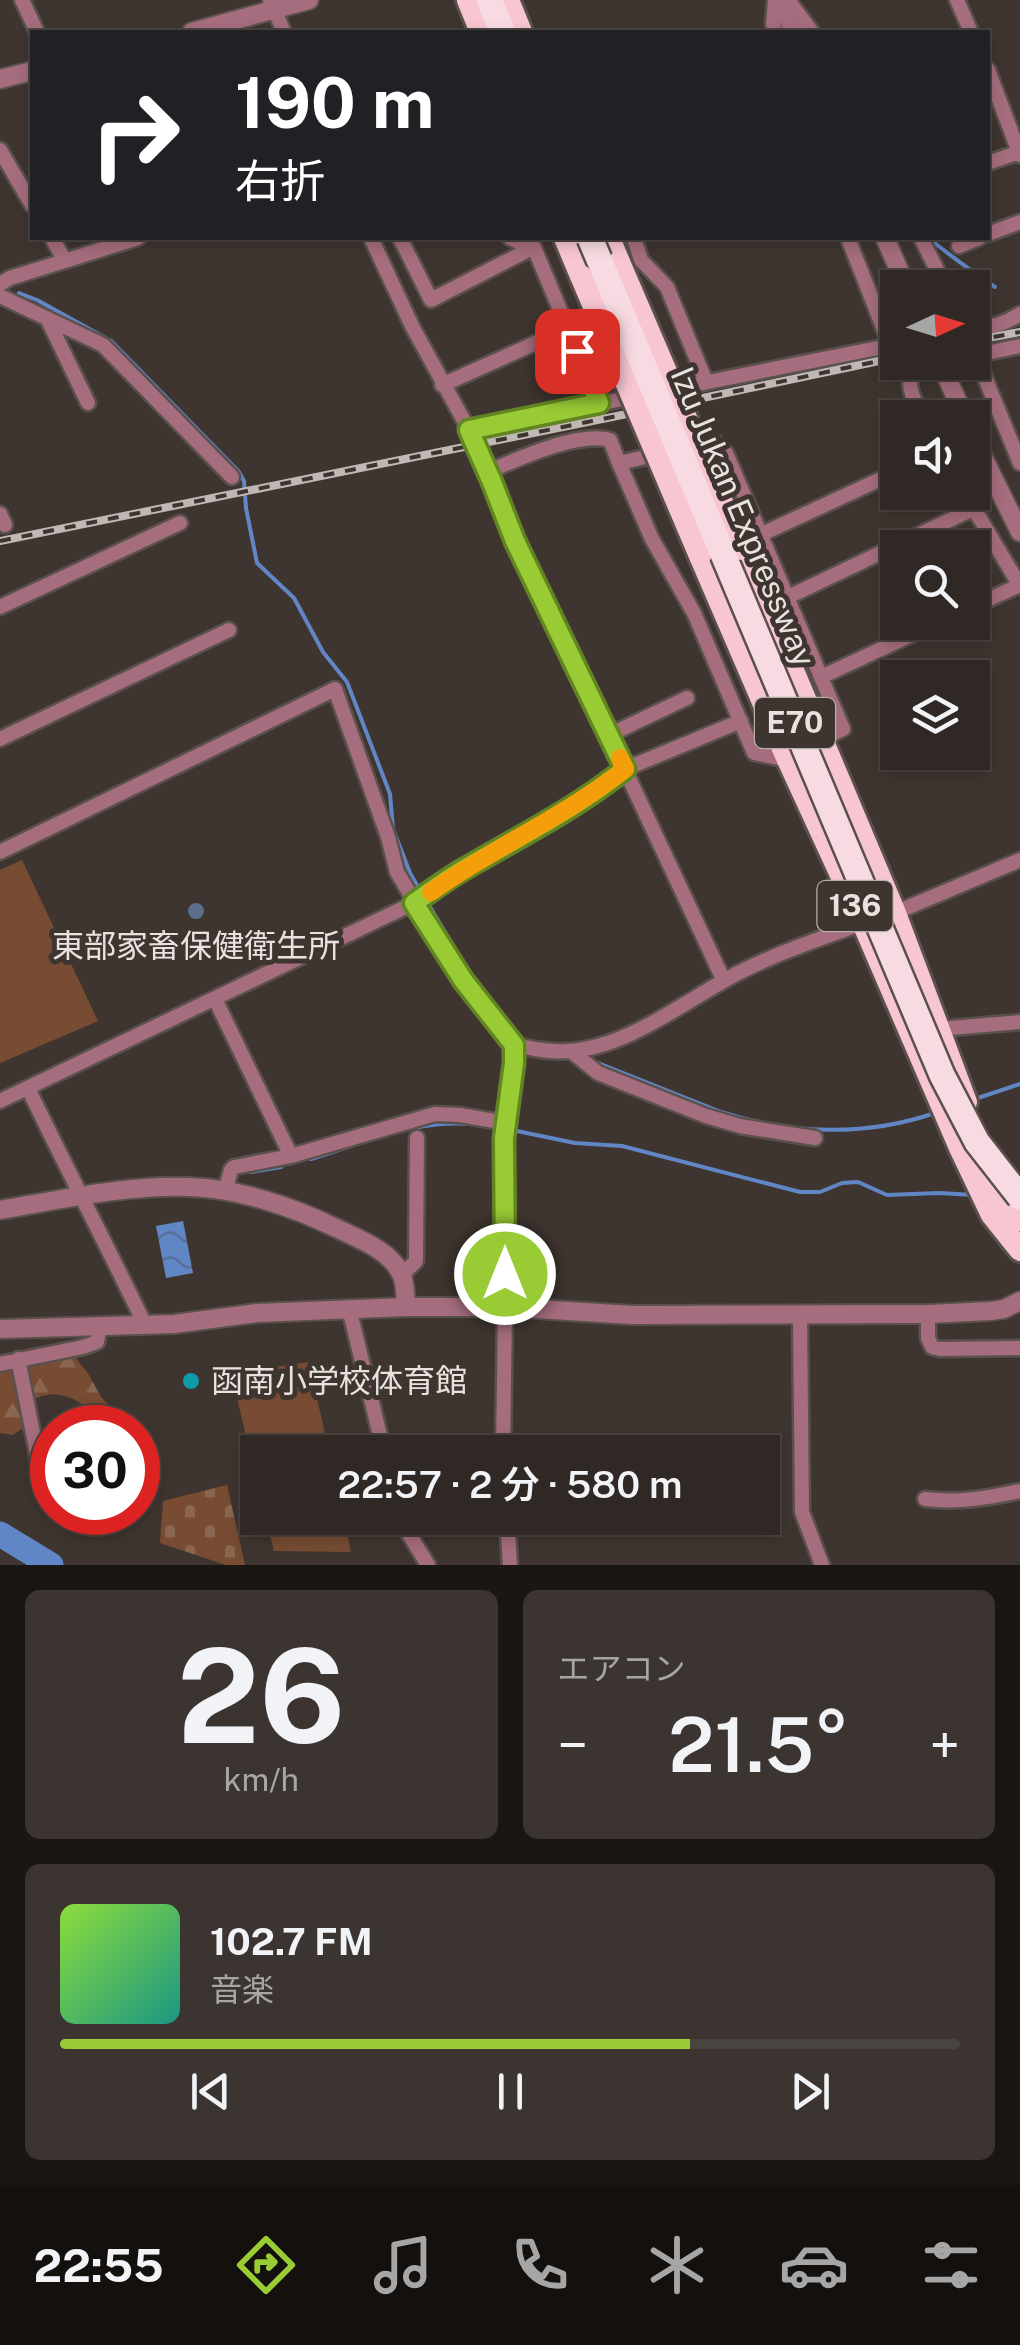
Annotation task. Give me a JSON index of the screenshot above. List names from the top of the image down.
{
  "streets": {
    "highway": ["Izu Jukan Expressway", "E70", "136"]
  },
  "places": ["東部家畜保健衛生所", "函南小学校体育館"],
  "north": "right",
  "page": {
    "turn": ["190 m", "右折"],
    "limit": "30",
    "trip": "22:57 · 2 分 · 580 m",
    "tile": [
      ["26", "km/h"],
      "エアコン"
    ],
    "heat": ["−", "21.5°", "+"],
    "song": ["102.7 FM", "音楽"],
    "tabs": "22:55"
  }
}
